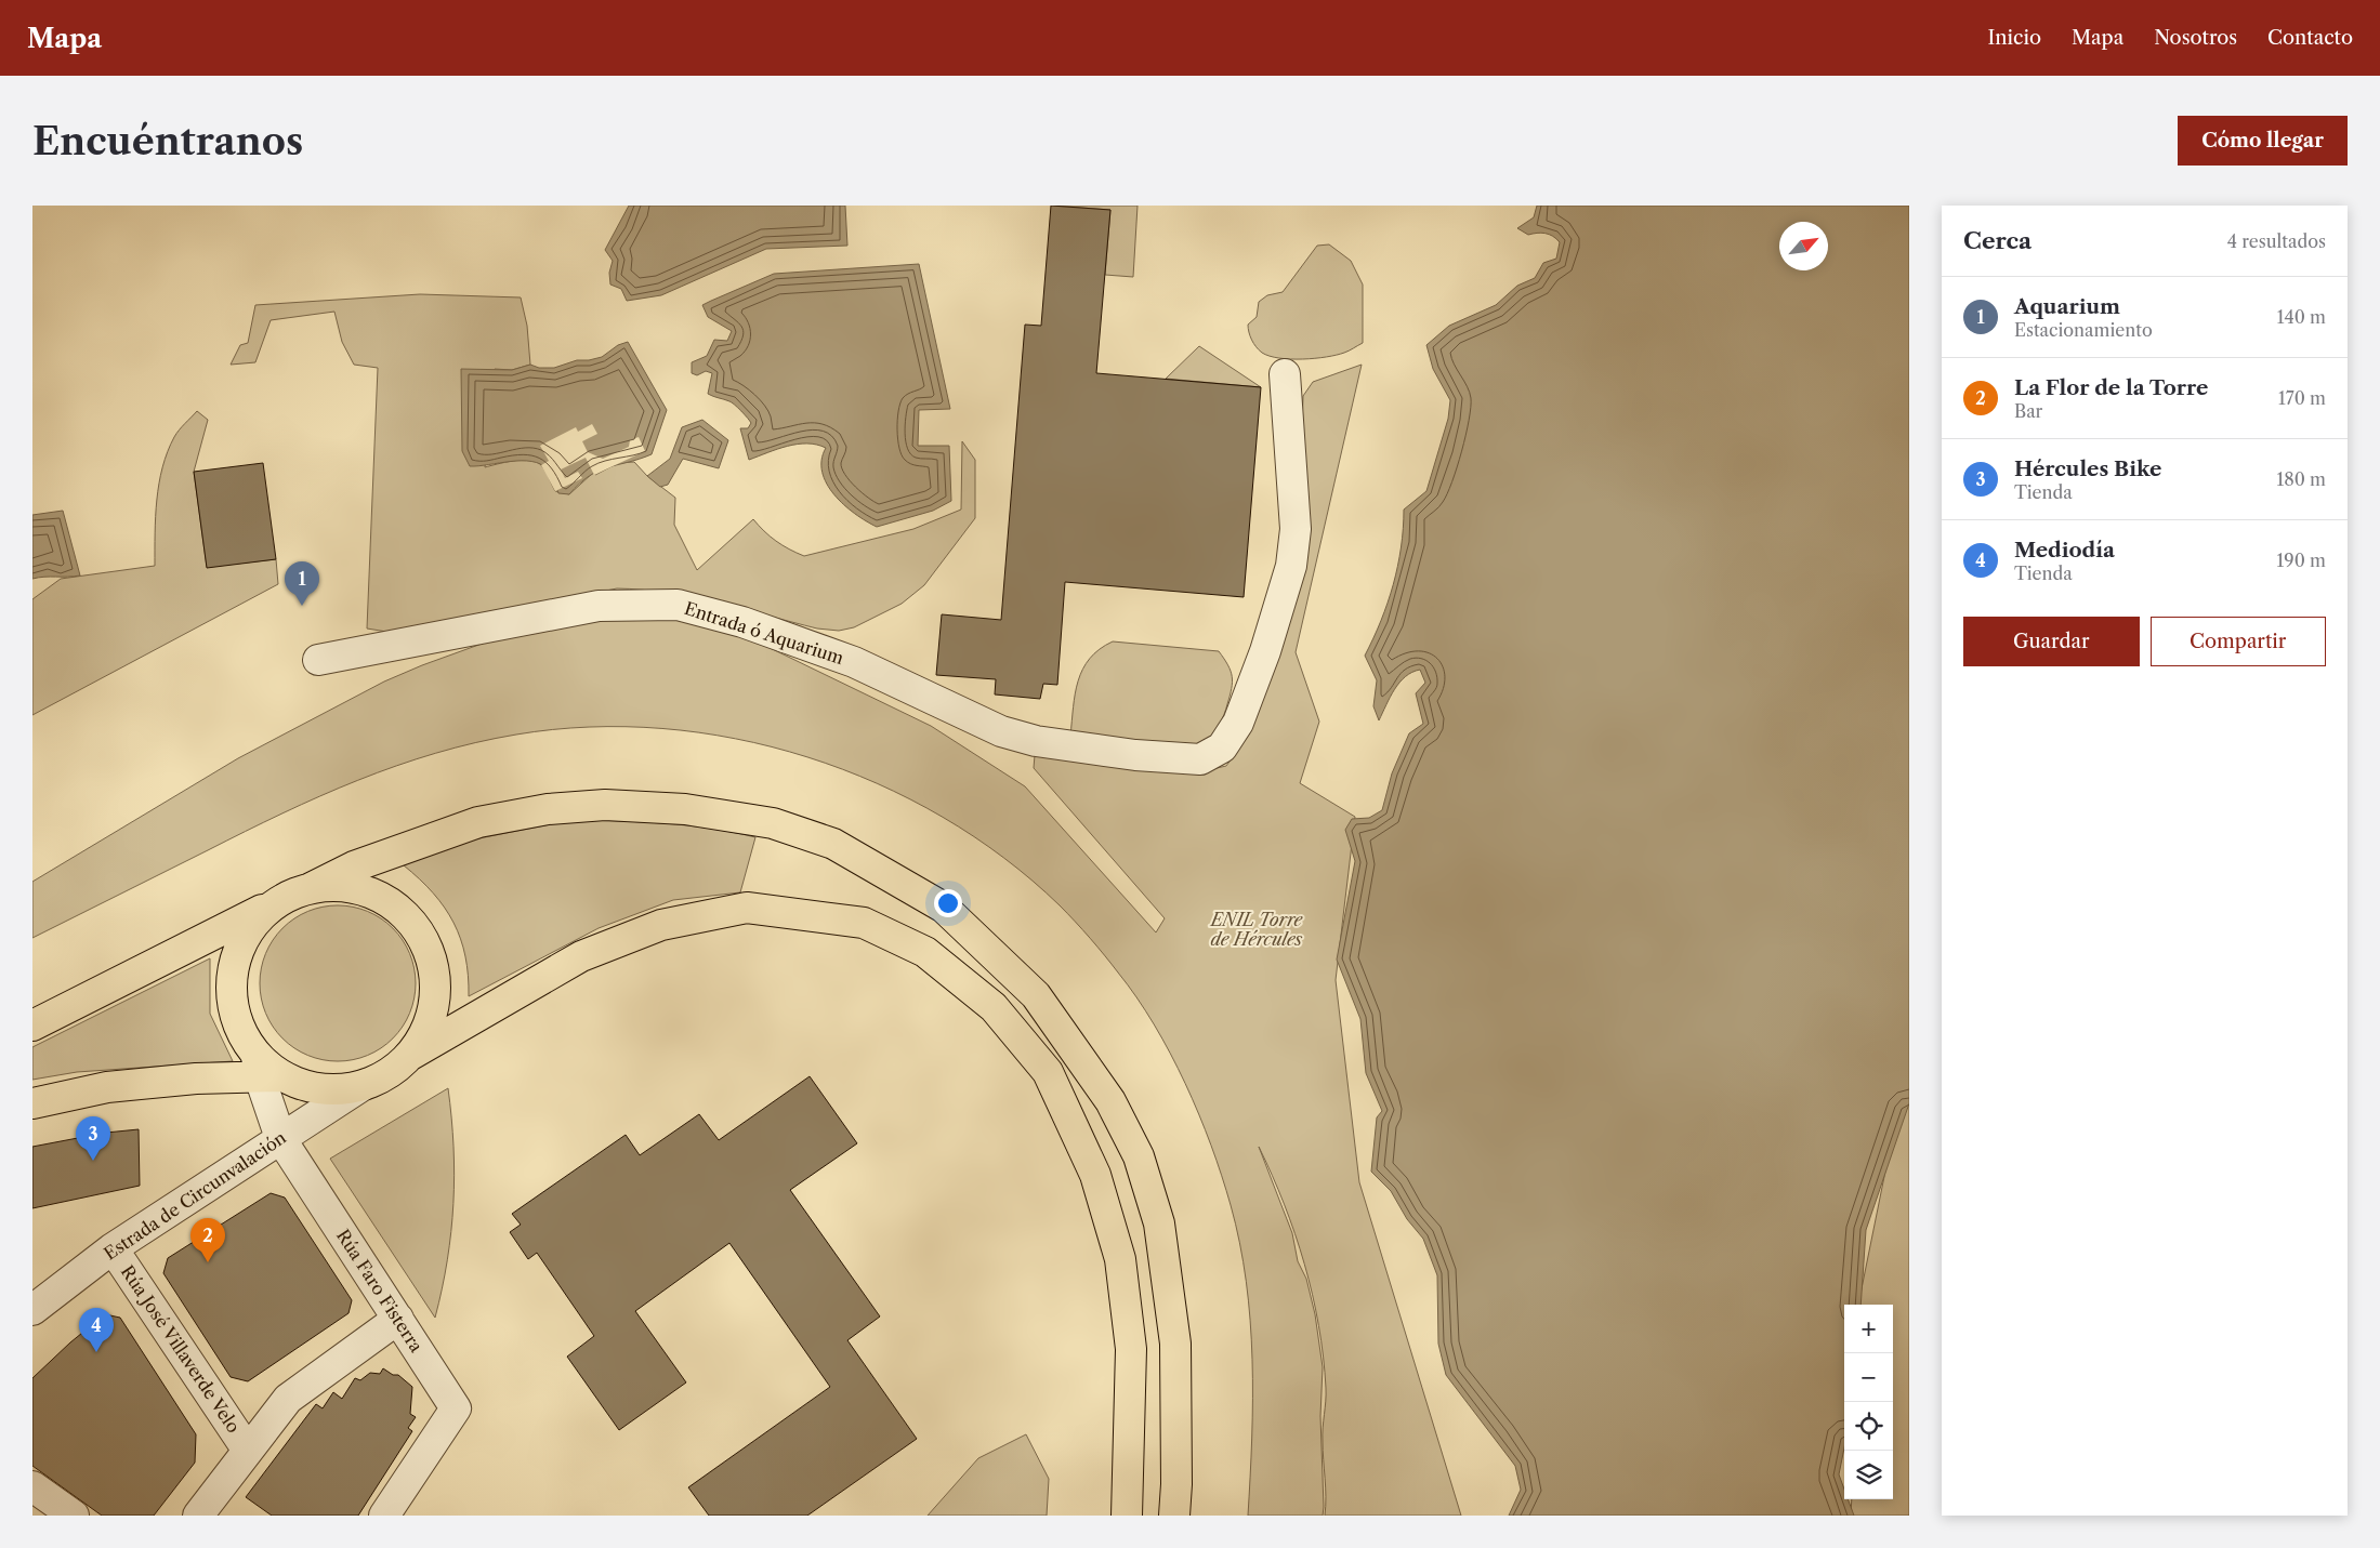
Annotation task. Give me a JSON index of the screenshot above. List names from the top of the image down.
{
  "streets": {
    "street": [
      "Entrada ó Aquarium",
      "Estrada de Circunvalación",
      "Rúa Faro Fisterra",
      "Rúa José Villaverde Velo"
    ]
  },
  "crossings": [
    ["Estrada de Circunvalación", "Rúa Faro Fisterra"],
    ["Estrada de Circunvalación", "Rúa José Villaverde Velo"]
  ],
  "parks": ["ENIL Torre de Hércules"],
  "north": "top right",
  "page": {
    "header": "Mapa",
    "nav": [
      "Inicio",
      "Mapa",
      "Nosotros",
      "Contacto"
    ],
    "buttons": [
      "Cómo llegar",
      ["Guardar", "Compartir"]
    ],
    "title": "Encuéntranos",
    "heading": ["Cerca", "4 resultados"],
    "list": [
      {
        "mark": "1",
        "name": "Aquarium",
        "note": "Estacionamiento",
        "value": "140 m"
      },
      {
        "mark": "2",
        "name": "La Flor de la Torre",
        "note": "Bar",
        "value": "170 m"
      },
      {
        "mark": "3",
        "name": "Hércules Bike",
        "note": "Tienda",
        "value": "180 m"
      },
      {
        "mark": "4",
        "name": "Mediodía",
        "note": "Tienda",
        "value": "190 m"
      }
    ],
    "pins": [
      "1",
      "3",
      "2",
      "4"
    ],
    "map_buttons": ["+", "−"]
  }
}
